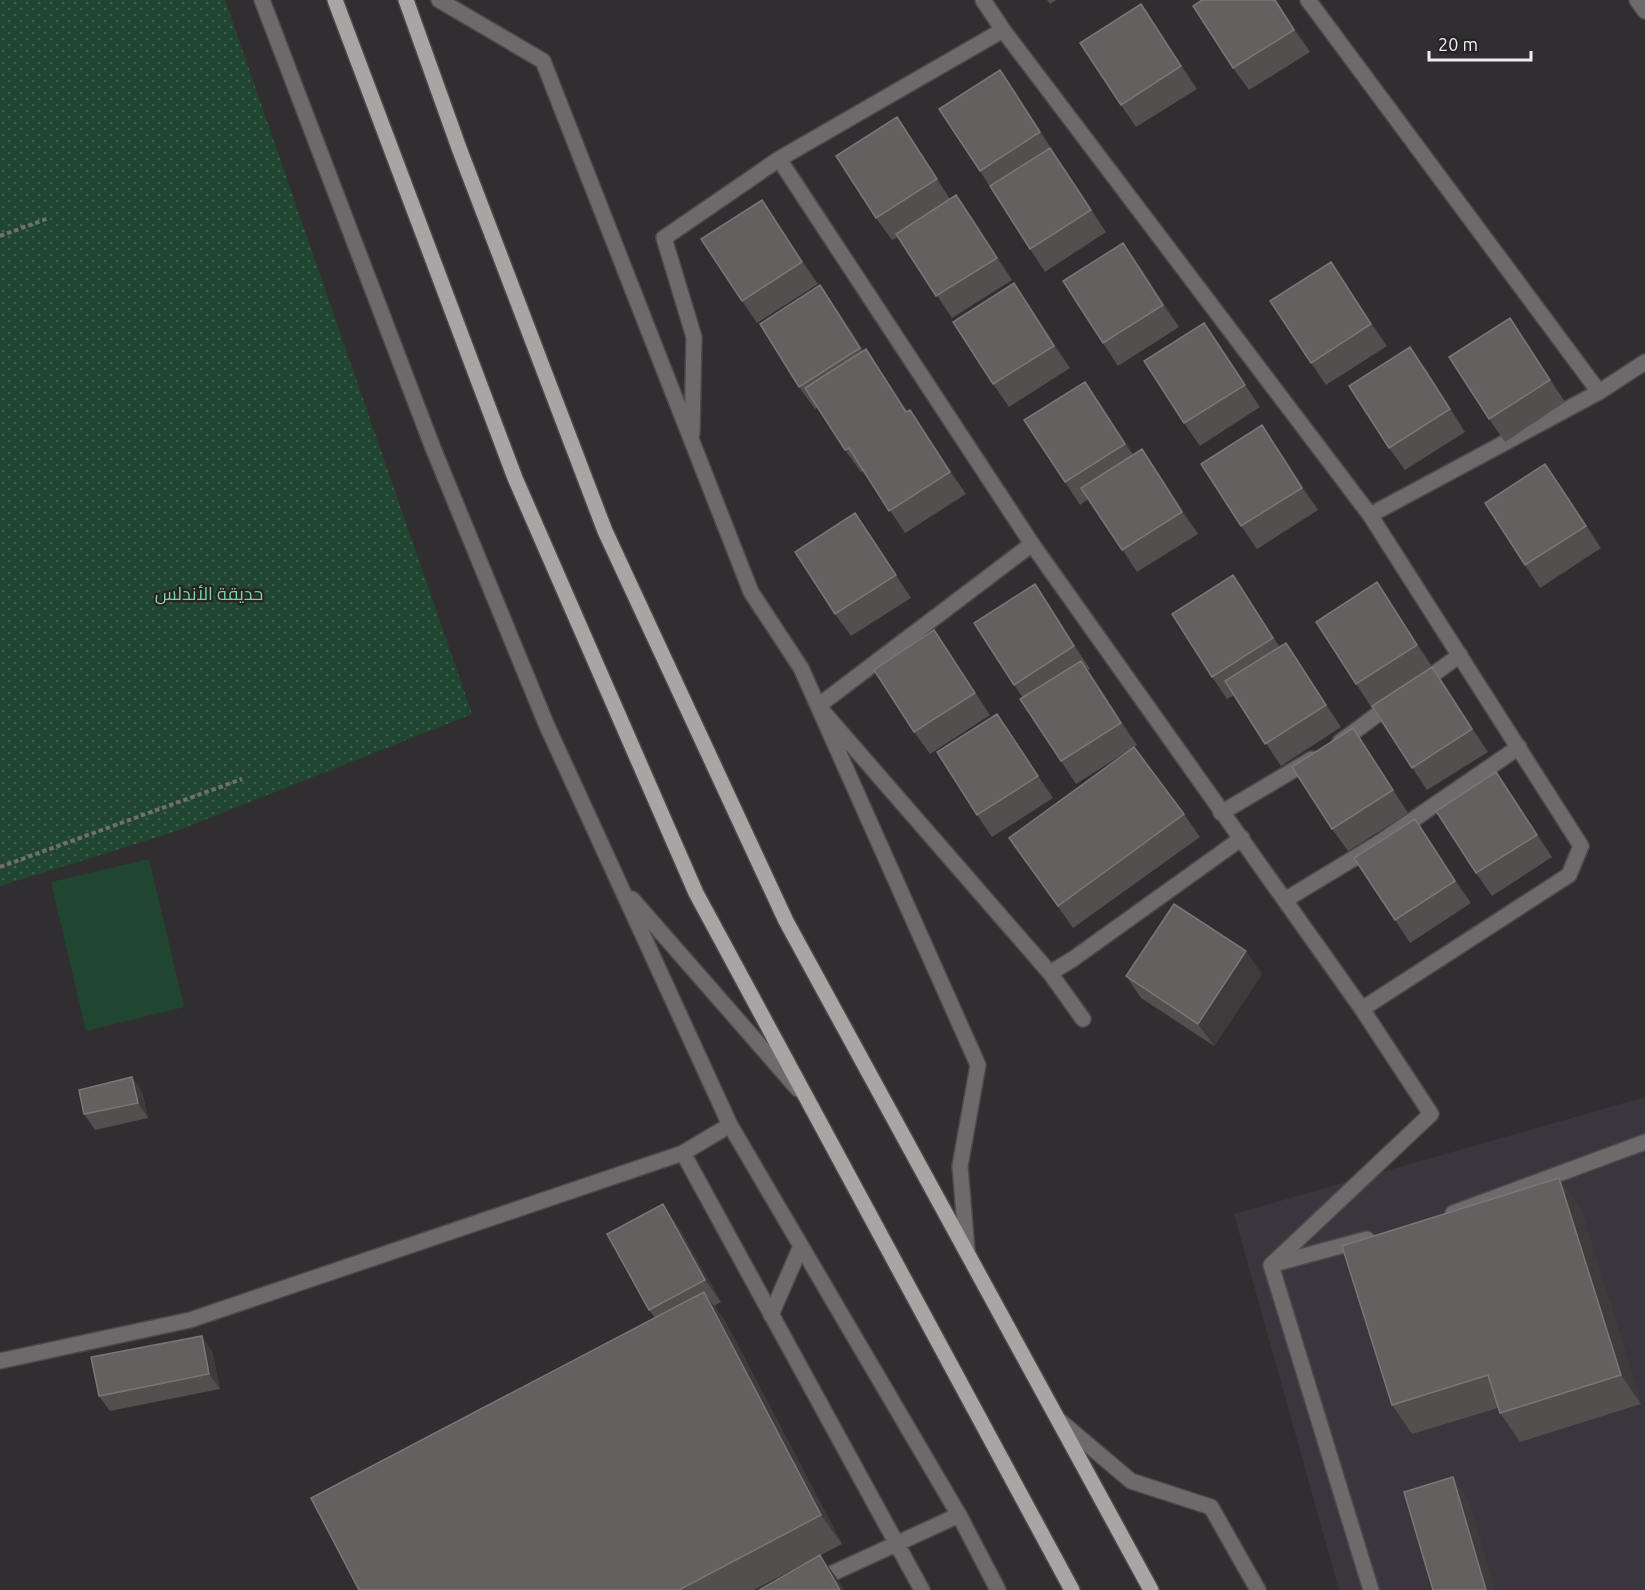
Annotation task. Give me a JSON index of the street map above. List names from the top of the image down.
{
  "parks": ["حديقة الأندلس"],
  "scale_bar": "20 m"
}
